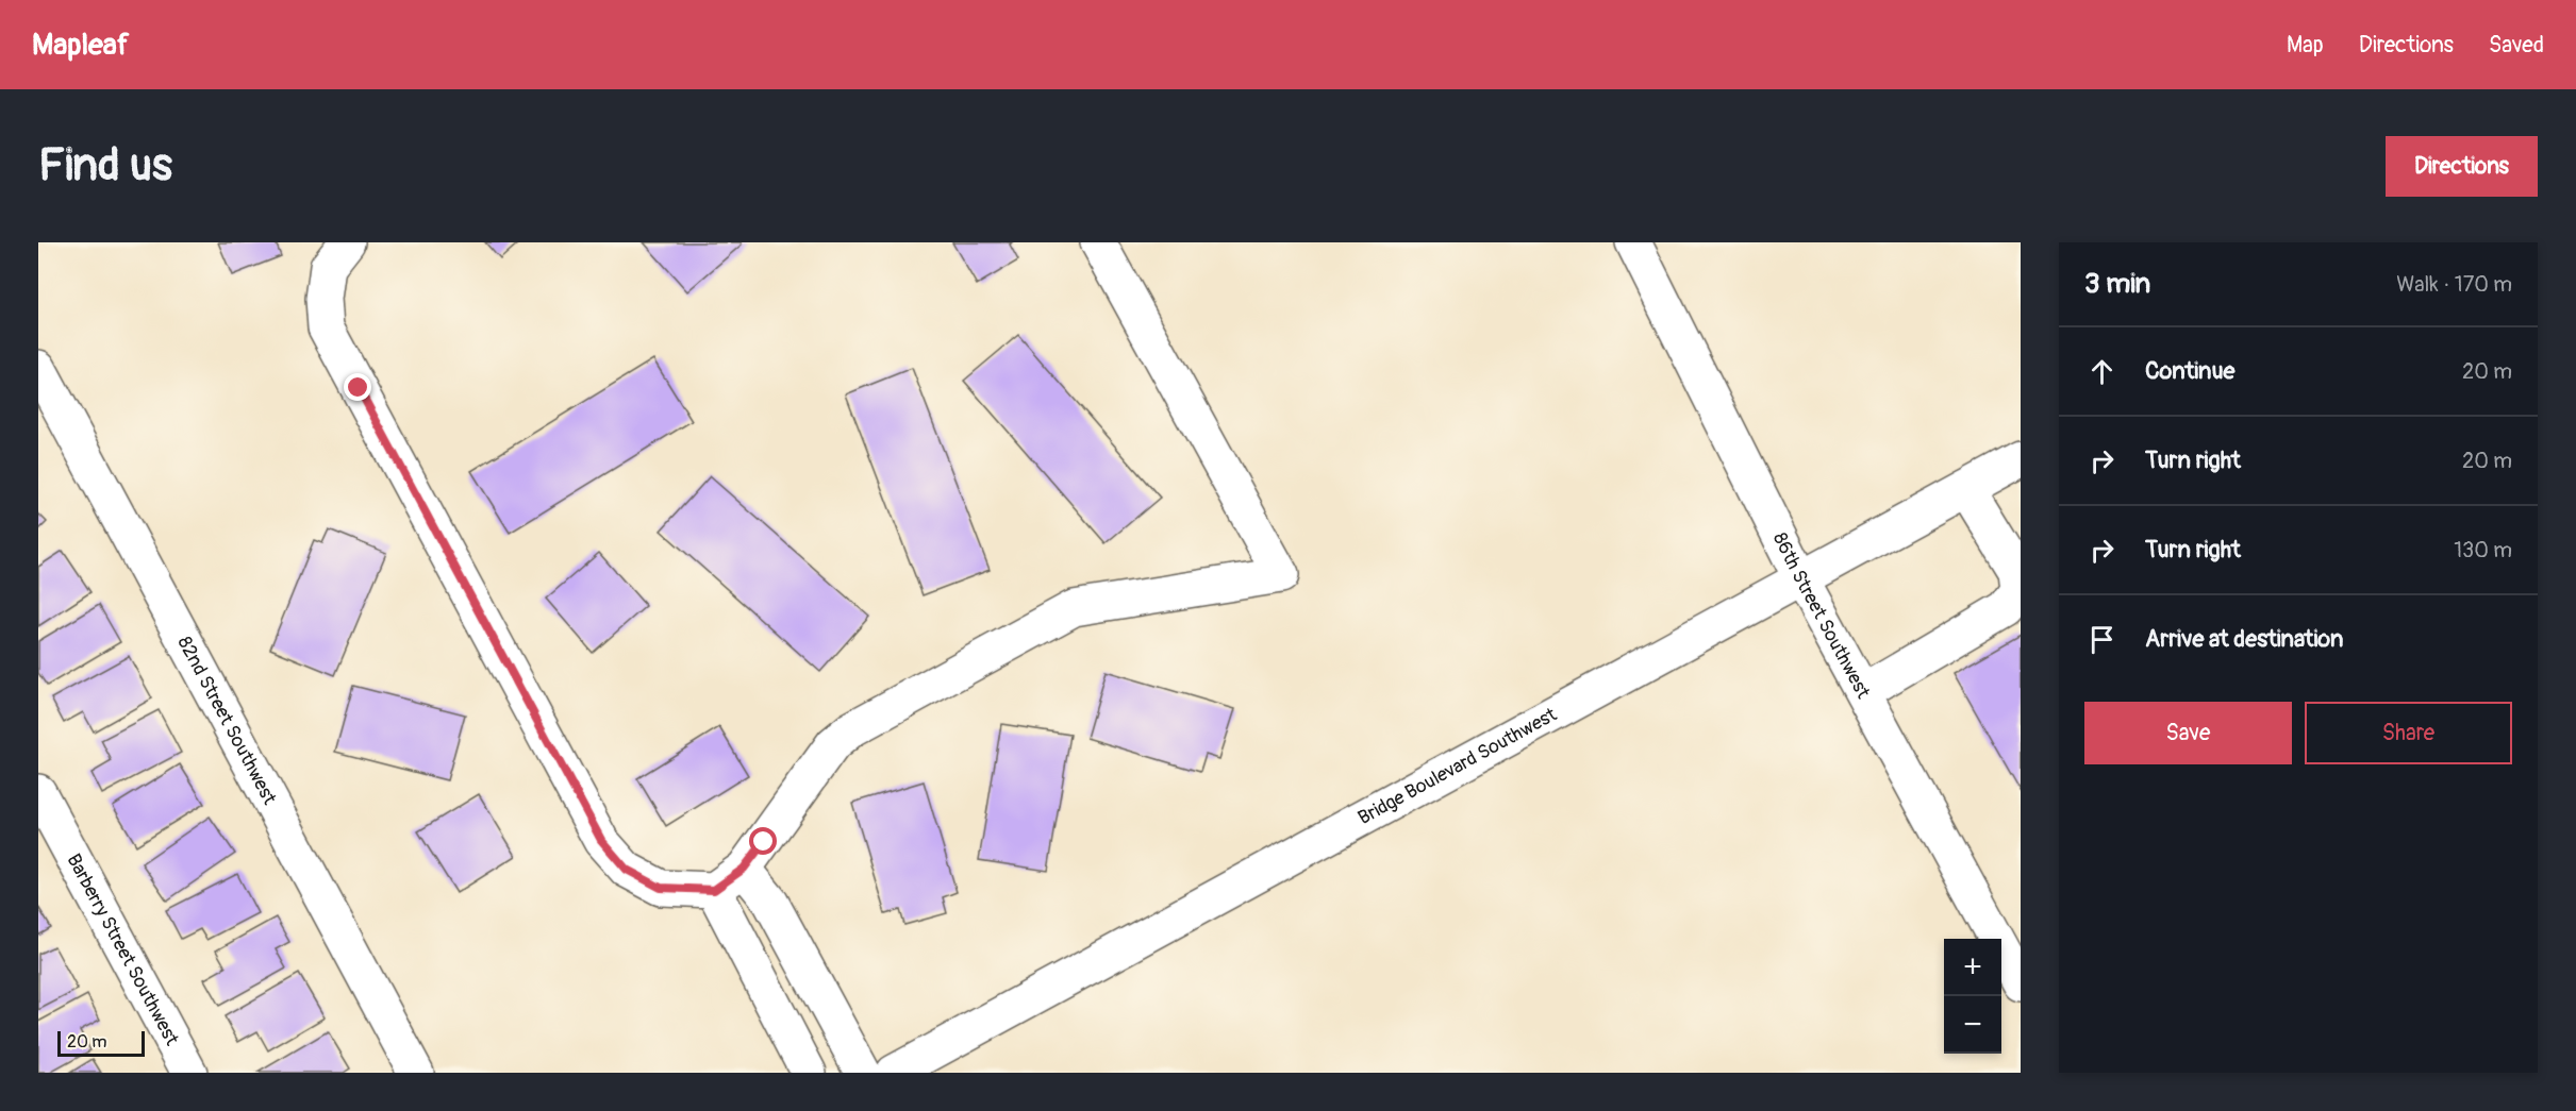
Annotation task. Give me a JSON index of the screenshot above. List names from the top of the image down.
{
  "streets": {
    "street": [
      "86th Street Southwest",
      "82nd Street Southwest",
      "Bridge Boulevard Southwest",
      "Barberry Street Southwest"
    ]
  },
  "crossings": [
    ["86th Street Southwest", "Bridge Boulevard Southwest"]
  ],
  "scale_bar": "20 m",
  "page": {
    "header": "Mapleaf",
    "nav": ["Map", "Directions", "Saved"],
    "buttons": [
      "Directions",
      ["Save", "Share"]
    ],
    "title": "Find us",
    "heading": ["3 min", "Walk · 170 m"],
    "list": [
      ["Continue", "20 m"],
      ["Turn right", "20 m"],
      ["Turn right", "130 m"],
      "Arrive at destination"
    ],
    "map_buttons": ["+", "−"],
    "scale": "20 m"
  }
}
